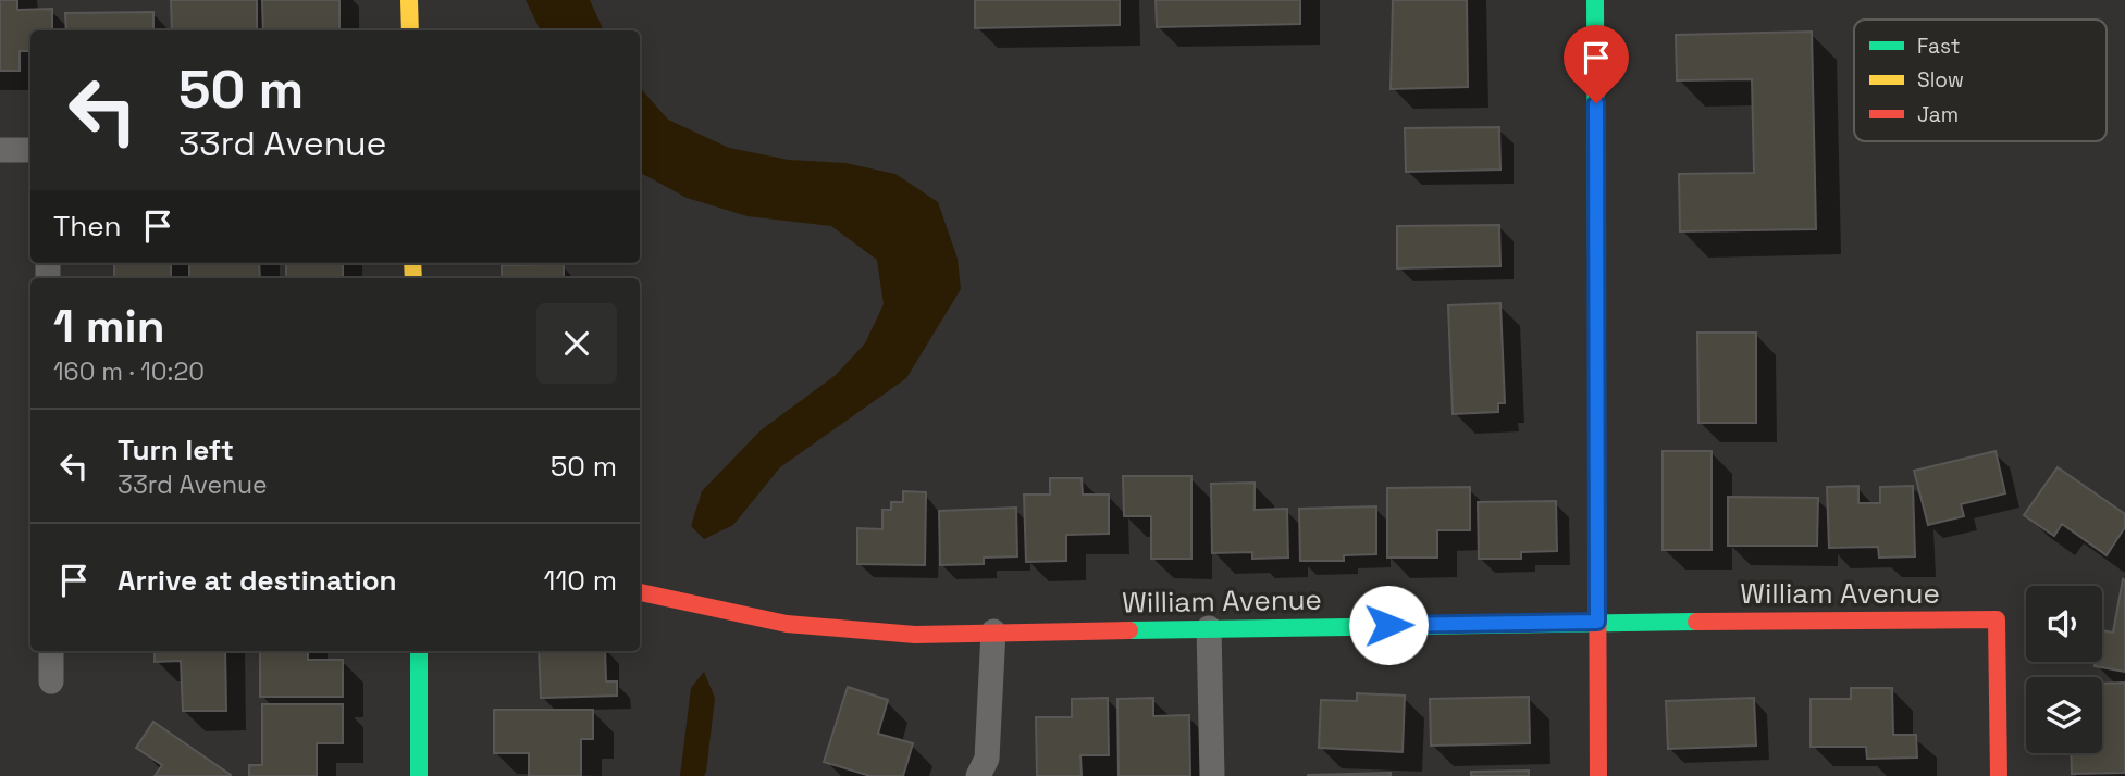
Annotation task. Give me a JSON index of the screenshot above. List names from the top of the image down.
{
  "streets": {
    "street": ["William Avenue"]
  },
  "legend": ["Fast", "Slow", "Jam"],
  "page": {
    "turn": ["50 m", "33rd Avenue"],
    "then": "Then",
    "heading": ["1 min", "160 m · 10:20"],
    "list": [
      {
        "name": "Turn left",
        "note": "33rd Avenue",
        "value": "50 m"
      },
      {
        "name": "Arrive at destination",
        "value": "110 m"
      }
    ]
  }
}
